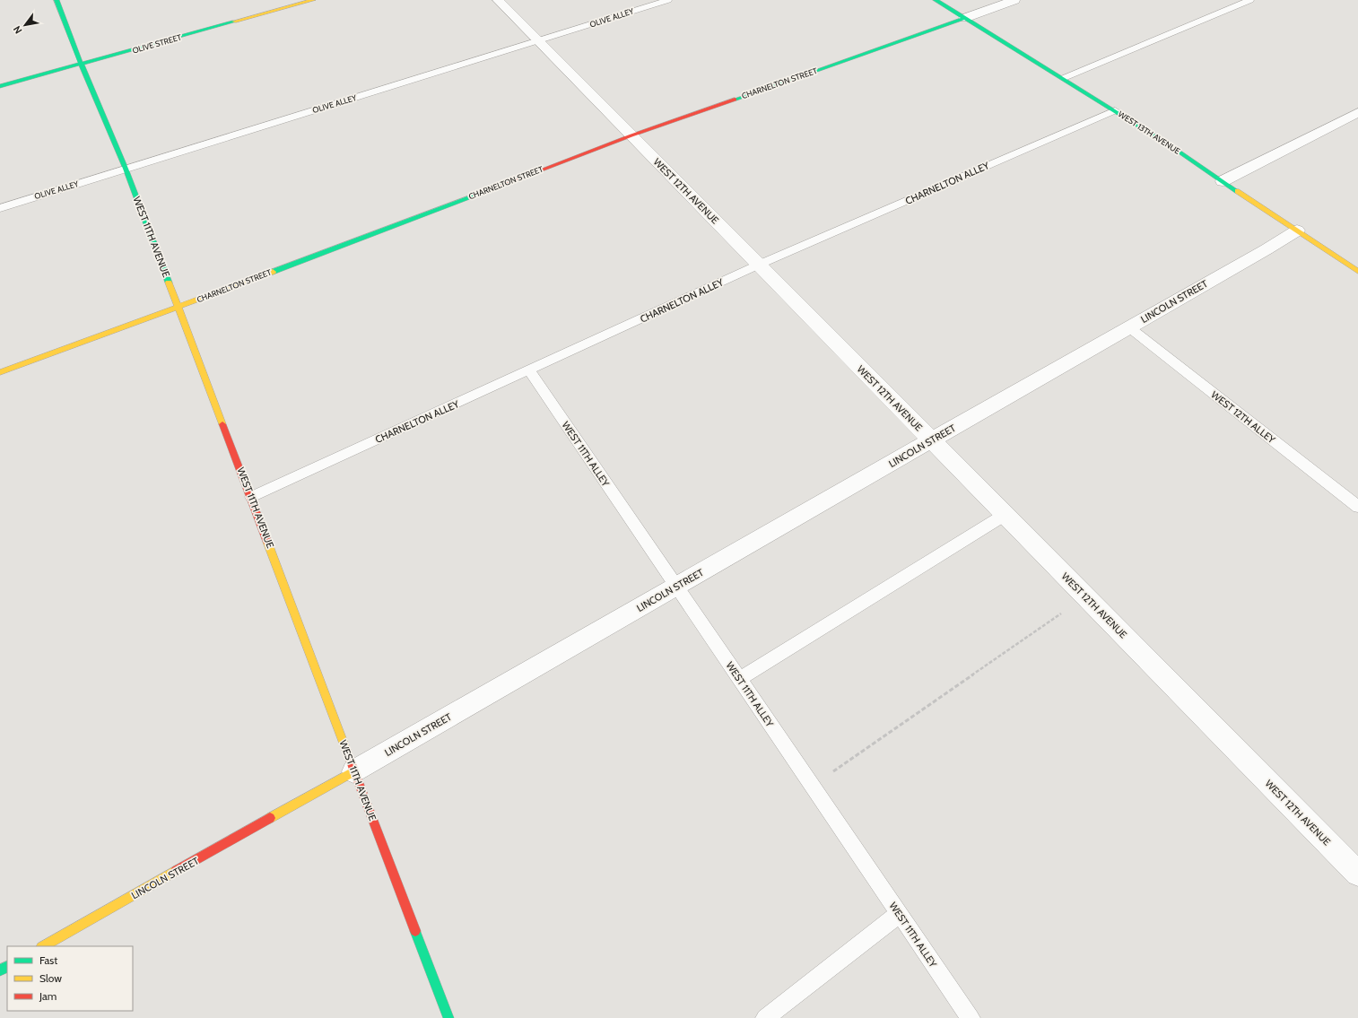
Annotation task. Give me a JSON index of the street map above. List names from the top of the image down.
{
  "streets": {
    "main road": [
      "OLIVE STREET",
      "CHARNELTON STREET",
      "WEST 13TH AVENUE",
      "WEST 11TH AVENUE",
      "LINCOLN STREET"
    ],
    "street": ["WEST 12TH AVENUE"],
    "lane": [
      "OLIVE ALLEY",
      "CHARNELTON ALLEY",
      "WEST 12TH ALLEY",
      "WEST 11TH ALLEY"
    ]
  },
  "crossings": [
    ["OLIVE ALLEY", "WEST 12TH AVENUE"],
    ["OLIVE ALLEY", "WEST 11TH AVENUE"],
    ["OLIVE STREET", "WEST 11TH AVENUE"],
    ["CHARNELTON STREET", "WEST 13TH AVENUE"],
    ["CHARNELTON STREET", "WEST 12TH AVENUE"],
    ["CHARNELTON STREET", "WEST 11TH AVENUE"],
    ["WEST 13TH AVENUE", "CHARNELTON ALLEY"],
    ["WEST 13TH AVENUE", "LINCOLN STREET"],
    ["CHARNELTON ALLEY", "WEST 12TH AVENUE"],
    ["CHARNELTON ALLEY", "WEST 11TH AVENUE"],
    ["CHARNELTON ALLEY", "WEST 11TH ALLEY"],
    ["WEST 12TH AVENUE", "LINCOLN STREET"],
    ["WEST 11TH AVENUE", "LINCOLN STREET"],
    ["LINCOLN STREET", "WEST 12TH ALLEY"],
    ["LINCOLN STREET", "WEST 11TH ALLEY"]
  ],
  "legend": ["Fast", "Slow", "Jam"],
  "north": "bottom left"
}
